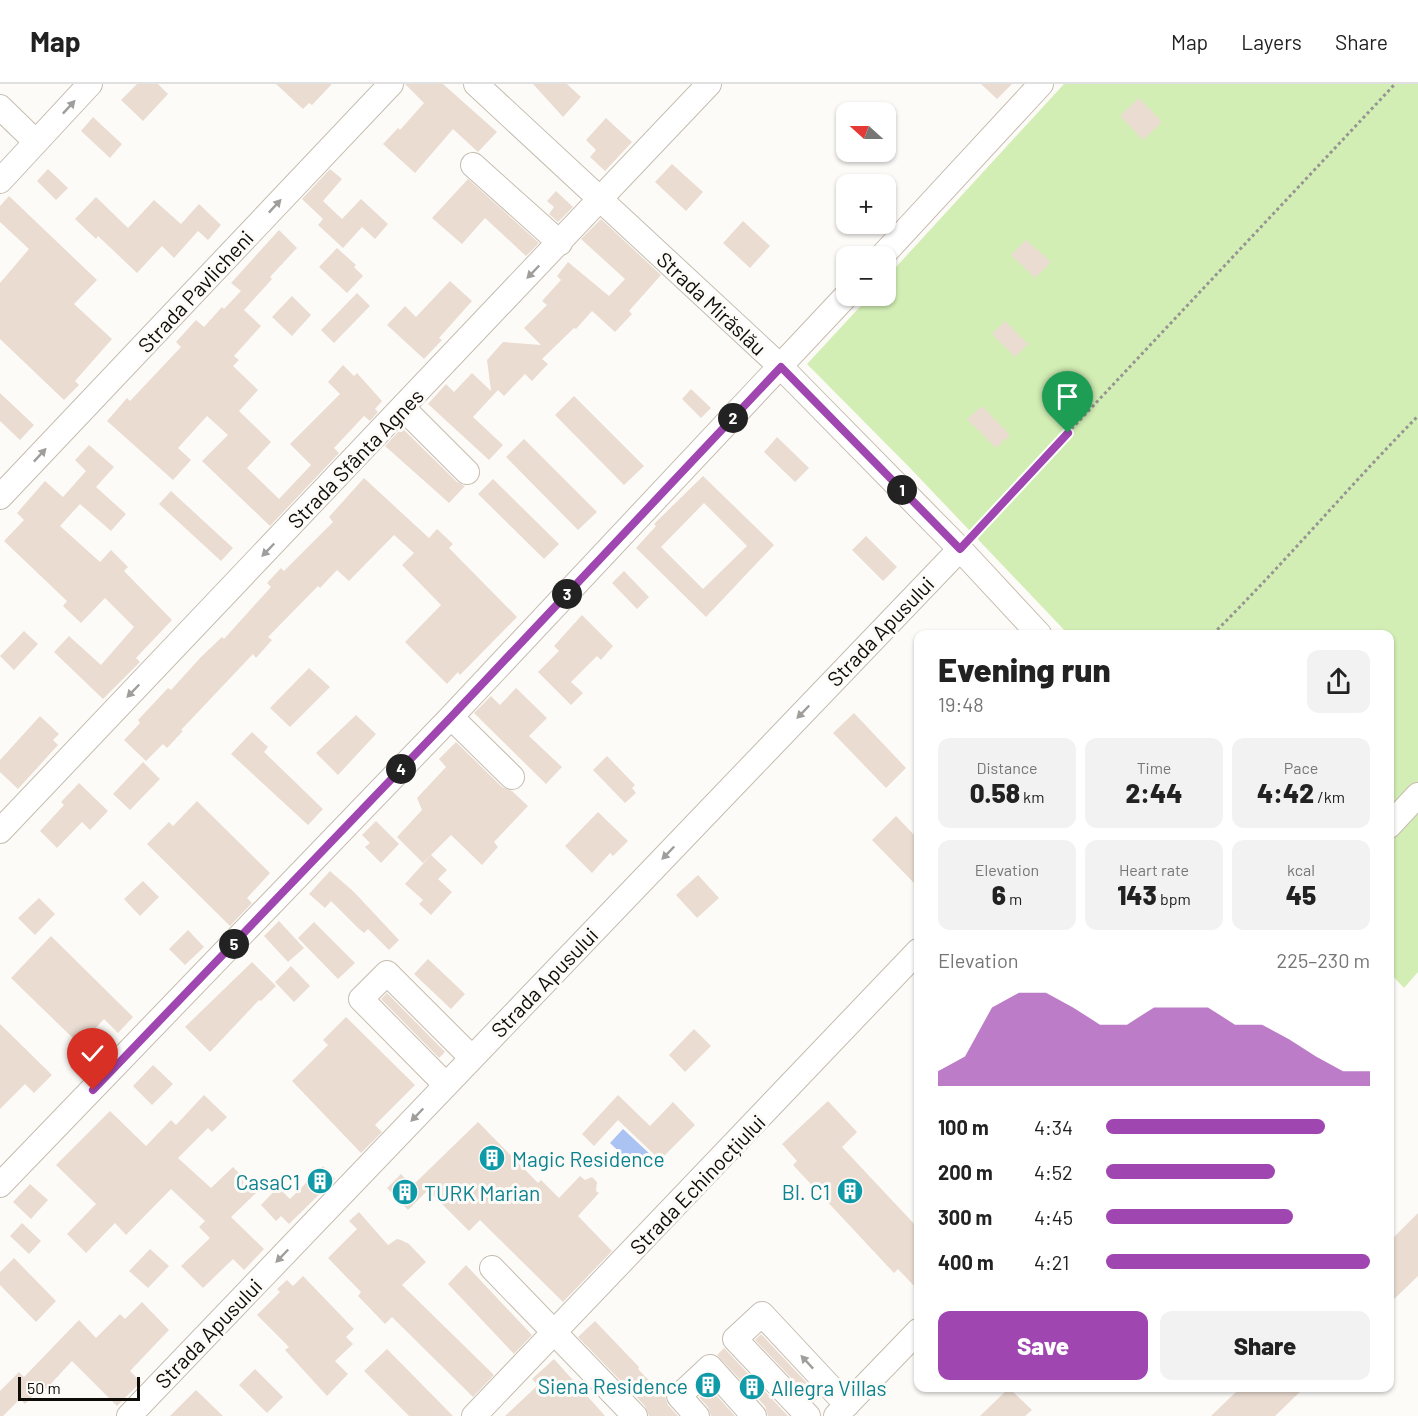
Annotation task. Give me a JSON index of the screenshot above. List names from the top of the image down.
{
  "streets": {
    "street": [
      "Strada Pavlicheni",
      "Strada Mirăslău",
      "Strada Sfânta Agnes",
      "Strada Apusului",
      "Strada Echinocțiului"
    ]
  },
  "crossings": [
    ["Strada Mirăslău", "Strada Sfânta Agnes"],
    ["Strada Mirăslău", "Strada Apusului"]
  ],
  "one_way": ["Strada Pavlicheni", "Strada Sfânta Agnes", "Strada Apusului"],
  "places": {
    "building": [
      "Magic Residence",
      "CasaC1",
      "Bl. C1",
      "TURK Marian",
      "Siena Residence",
      "Allegra Villas"
    ]
  },
  "scale_bar": "50 m",
  "north": "left",
  "page": {
    "header": "Map",
    "nav": ["Map", "Layers", "Share"],
    "map_buttons": ["+", "−"],
    "pins": [
      "2",
      "1",
      "3",
      "4",
      "5"
    ],
    "heading": ["Evening run", "19:48"],
    "stats": [
      ["Distance", "0.58 km"],
      ["Time", "2:44"],
      ["Pace", "4:42 /km"],
      ["Elevation", "6 m"],
      ["Heart rate", "143 bpm"],
      ["kcal", "45"]
    ],
    "chart": ["Elevation", "225–230 m"],
    "list": [
      {
        "name": "100 m",
        "note": "4:34"
      },
      {
        "name": "200 m",
        "note": "4:52"
      },
      {
        "name": "300 m",
        "note": "4:45"
      },
      {
        "name": "400 m",
        "note": "4:21"
      }
    ],
    "buttons": ["Save", "Share"],
    "scale": "50 m"
  }
}
